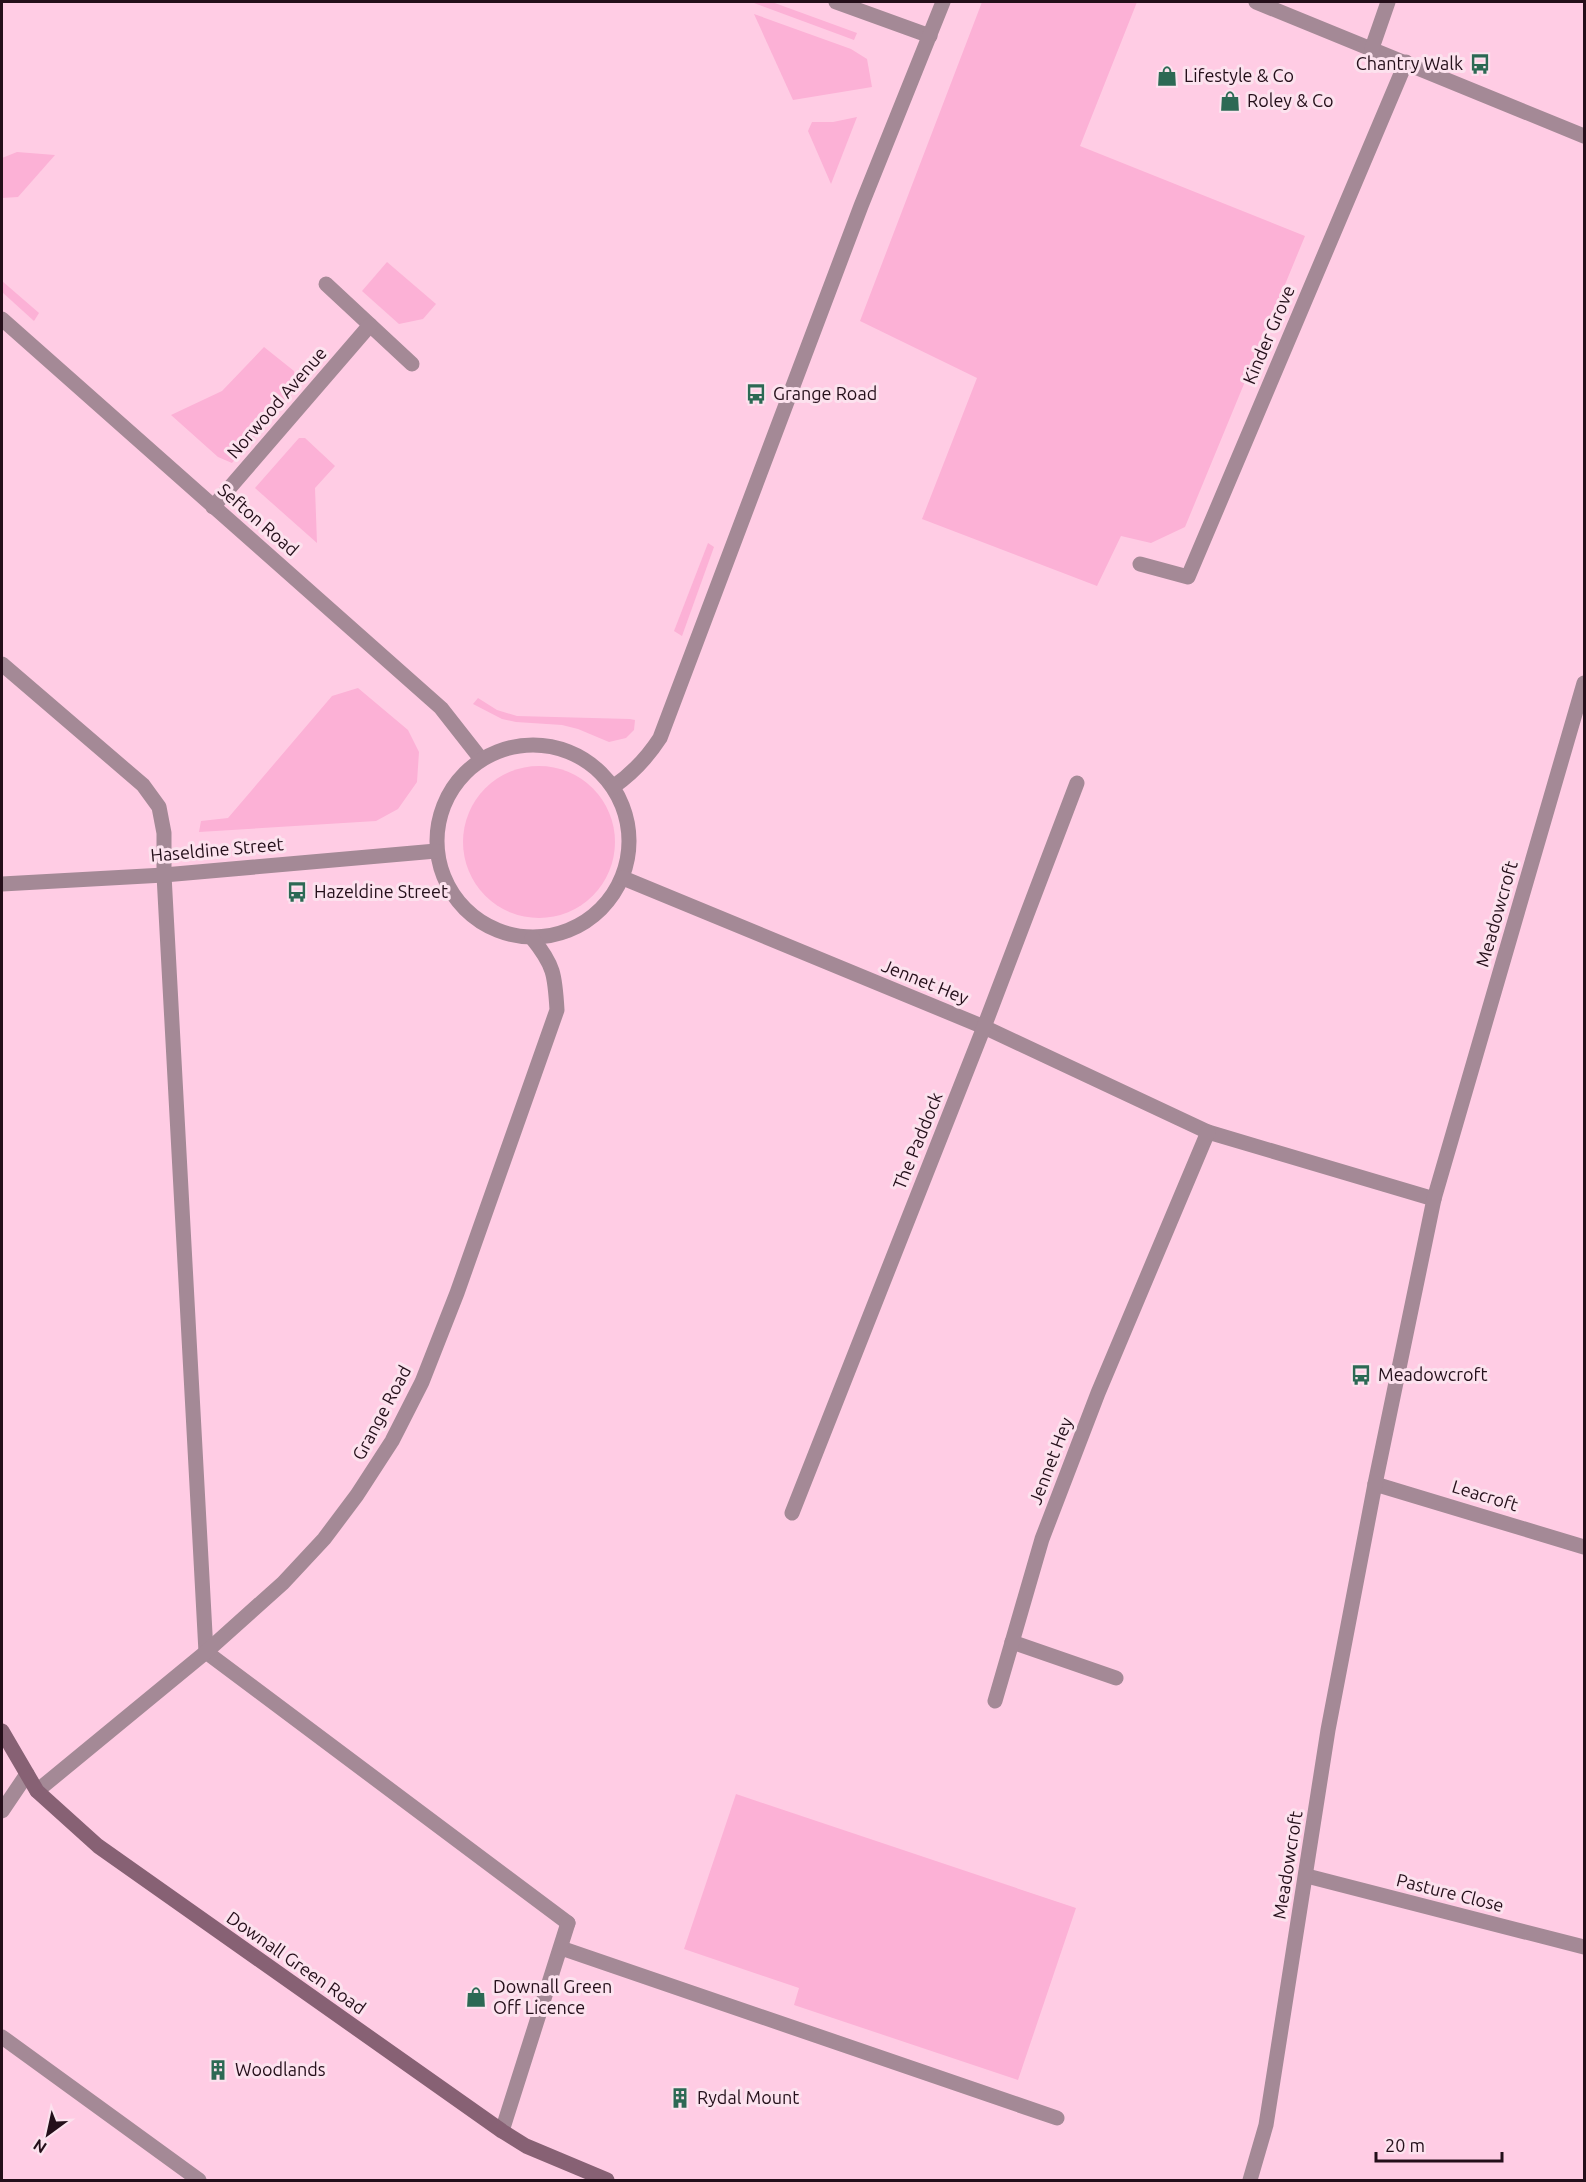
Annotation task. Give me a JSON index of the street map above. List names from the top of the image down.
{
  "streets": {
    "main road": ["Downall Green Road"],
    "street": [
      "Kinder Grove",
      "Norwood Avenue",
      "Sefton Road",
      "Haseldine Street",
      "Meadowcroft",
      "Jennet Hey",
      "The Paddock",
      "Grange Road",
      "Leacroft",
      "Pasture Close"
    ]
  },
  "crossings": [
    ["Norwood Avenue", "Sefton Road"],
    ["Sefton Road", "Haseldine Street"],
    ["Sefton Road", "Jennet Hey"],
    ["Sefton Road", "Grange Road"],
    ["Haseldine Street", "Jennet Hey"],
    ["Haseldine Street", "Grange Road"],
    ["Meadowcroft", "Jennet Hey"],
    ["Meadowcroft", "Leacroft"],
    ["Meadowcroft", "Pasture Close"],
    ["Jennet Hey", "The Paddock"],
    ["Jennet Hey", "Grange Road"],
    ["Grange Road", "Downall Green Road"]
  ],
  "places": {
    "bus stop": [
      "Chantry Walk",
      "Grange Road",
      "Hazeldine Street",
      "Meadowcroft"
    ],
    "shop": ["Lifestyle & Co", "Roley & Co", "Downall Green Off Licence"],
    "building": ["Woodlands", "Rydal Mount"]
  },
  "scale_bar": "20 m",
  "north": "bottom left"
}
